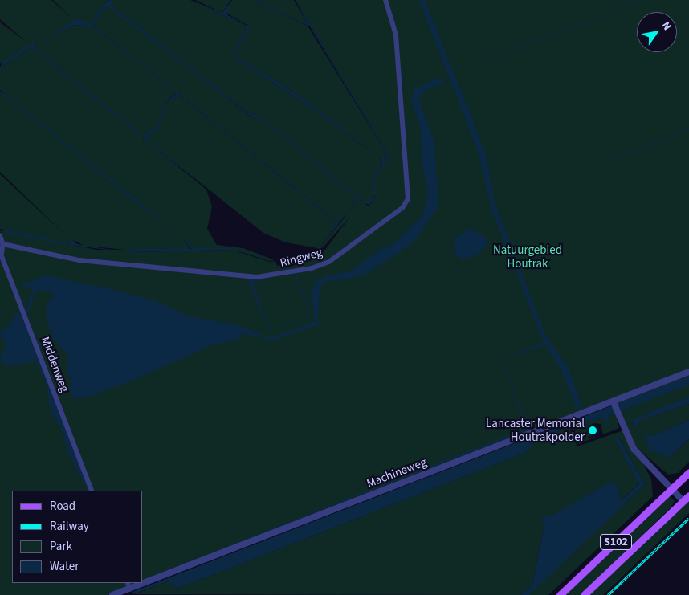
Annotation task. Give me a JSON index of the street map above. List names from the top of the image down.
{
  "streets": {
    "main road": ["S102"],
    "street": ["Ringweg", "Middenweg", "Machineweg"]
  },
  "crossings": [
    ["Ringweg", "Middenweg"]
  ],
  "parks": ["Natuurgebied Houtrak"],
  "places": ["Lancaster Memorial Houtrakpolder"],
  "legend": [
    "Road",
    "Railway",
    "Park",
    "Water"
  ],
  "north": "top right"
}
